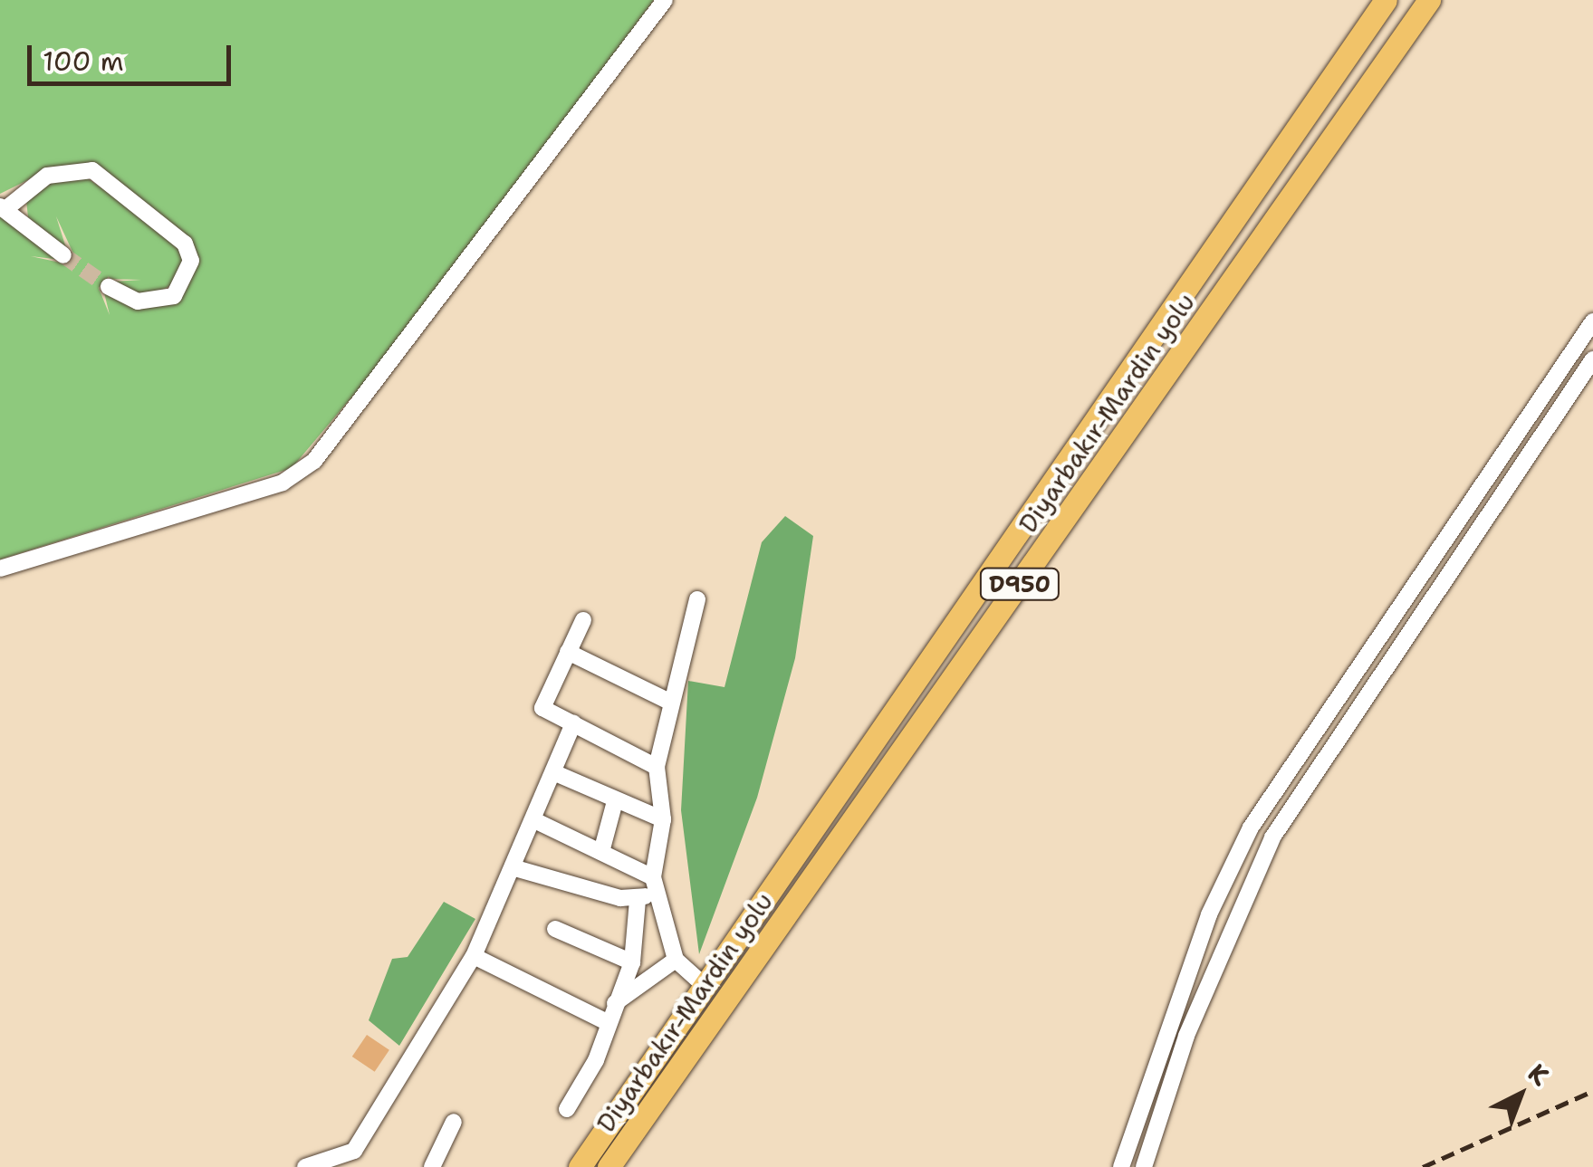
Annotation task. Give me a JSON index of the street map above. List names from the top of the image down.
{
  "streets": {
    "highway": ["Diyarbakır-Mardin yolu", "D950"]
  },
  "scale_bar": "100 m",
  "north": "top right"
}
